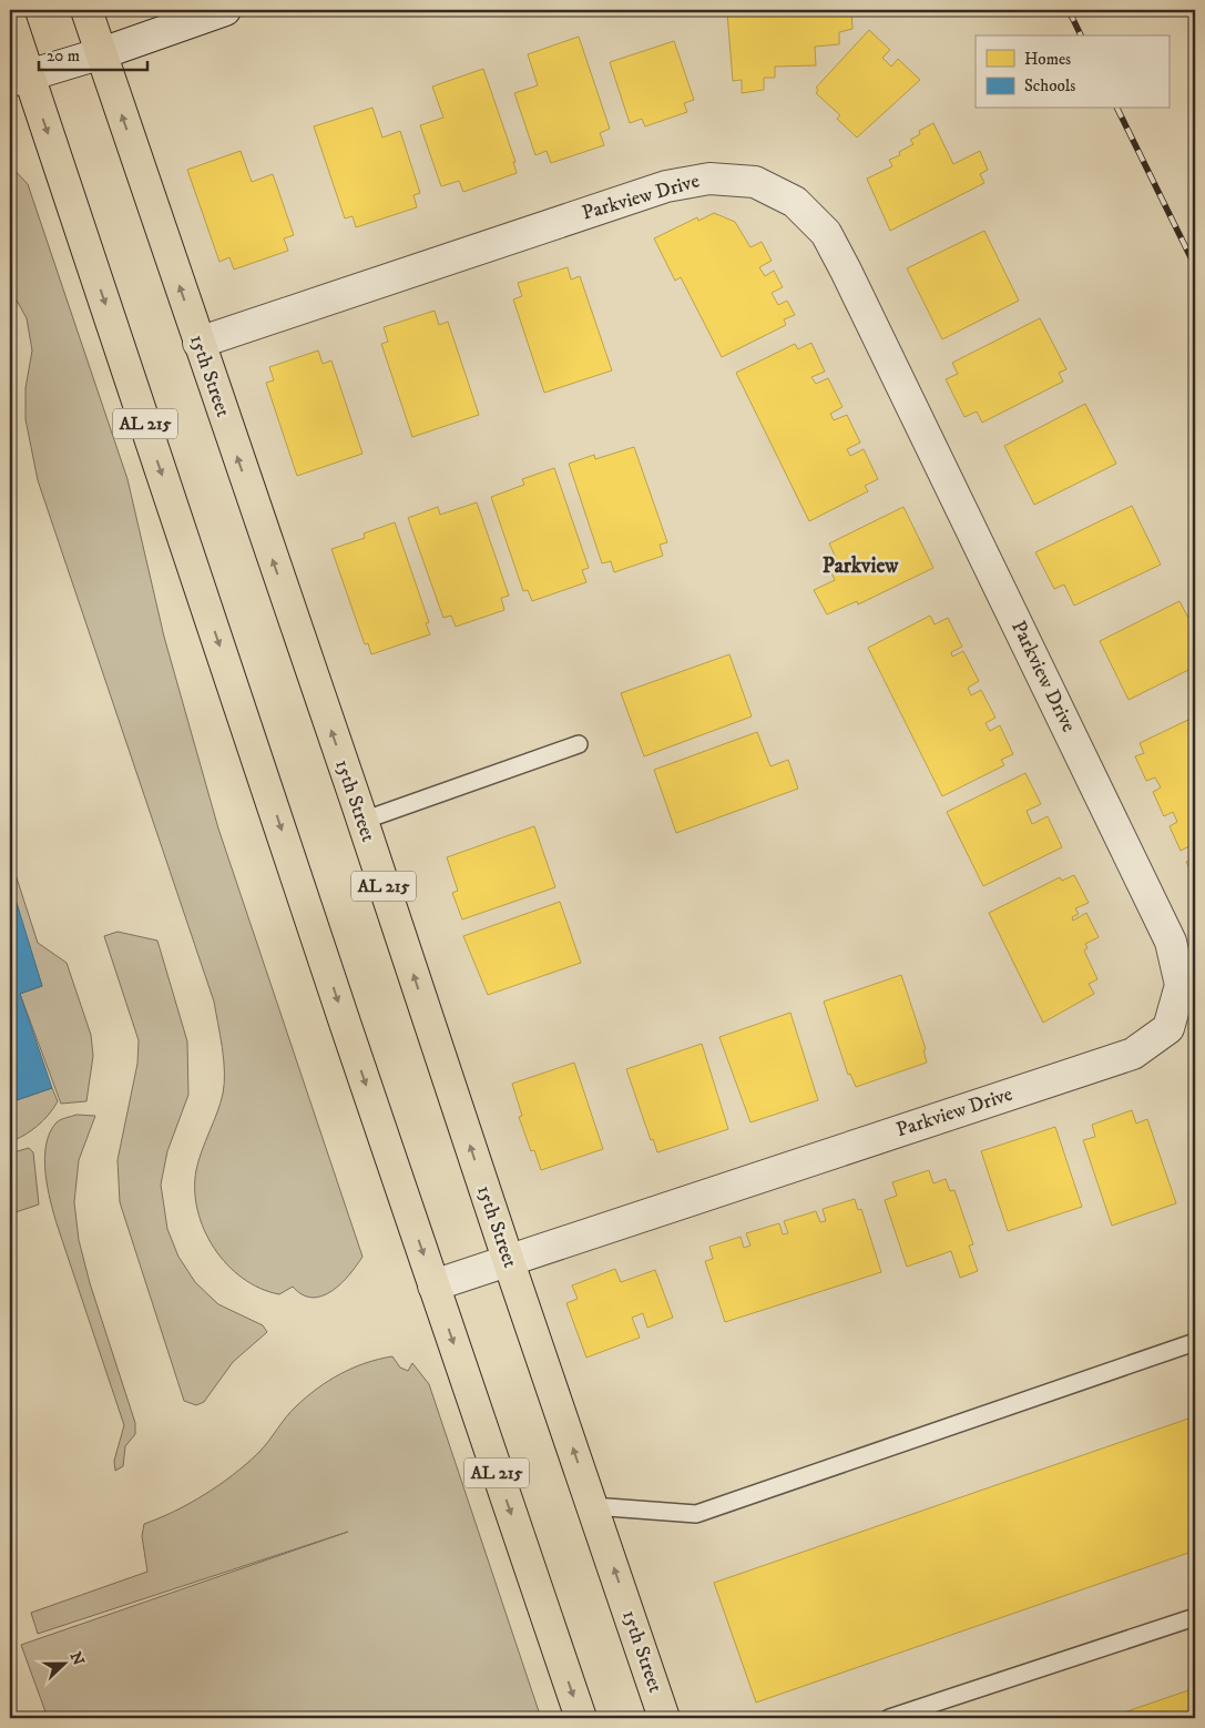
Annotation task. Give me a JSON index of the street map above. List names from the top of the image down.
{
  "streets": {
    "main road": ["15th Street", "AL 215"],
    "street": ["Parkview Drive"]
  },
  "crossings": [
    ["Parkview Drive", "15th Street"],
    ["Parkview Drive", "AL 215"]
  ],
  "districts": ["Parkview"],
  "legend": ["Homes", "Schools"],
  "scale_bar": "20 m",
  "north": "right"
}
